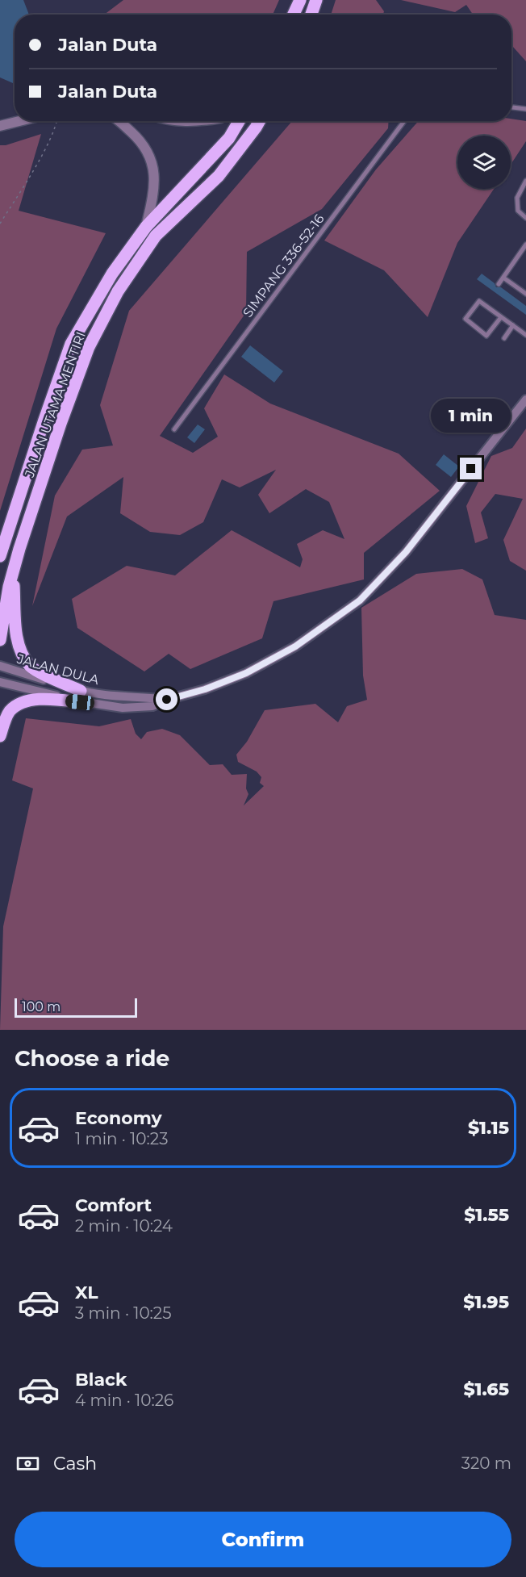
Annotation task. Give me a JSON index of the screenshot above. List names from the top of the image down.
{
  "streets": {
    "main road": ["JALAN UTAMA MENTIRI"],
    "street": ["JALAN DULA"],
    "lane": ["SIMPANG 336-52-16"]
  },
  "scale_bar": "100 m",
  "page": {
    "banner": ["Jalan Duta", "Jalan Duta"],
    "bubble": "1 min",
    "scale": "100 m",
    "heading": "Choose a ride",
    "list": [
      {
        "name": "Economy",
        "note": "1 min · 10:23",
        "value": "$1.15"
      },
      {
        "name": "Comfort",
        "note": "2 min · 10:24",
        "value": "$1.55"
      },
      {
        "name": "XL",
        "note": "3 min · 10:25",
        "value": "$1.95"
      },
      {
        "name": "Black",
        "note": "4 min · 10:26",
        "value": "$1.65"
      }
    ],
    "pay": ["Cash", "320 m"],
    "buttons": "Confirm"
  }
}
